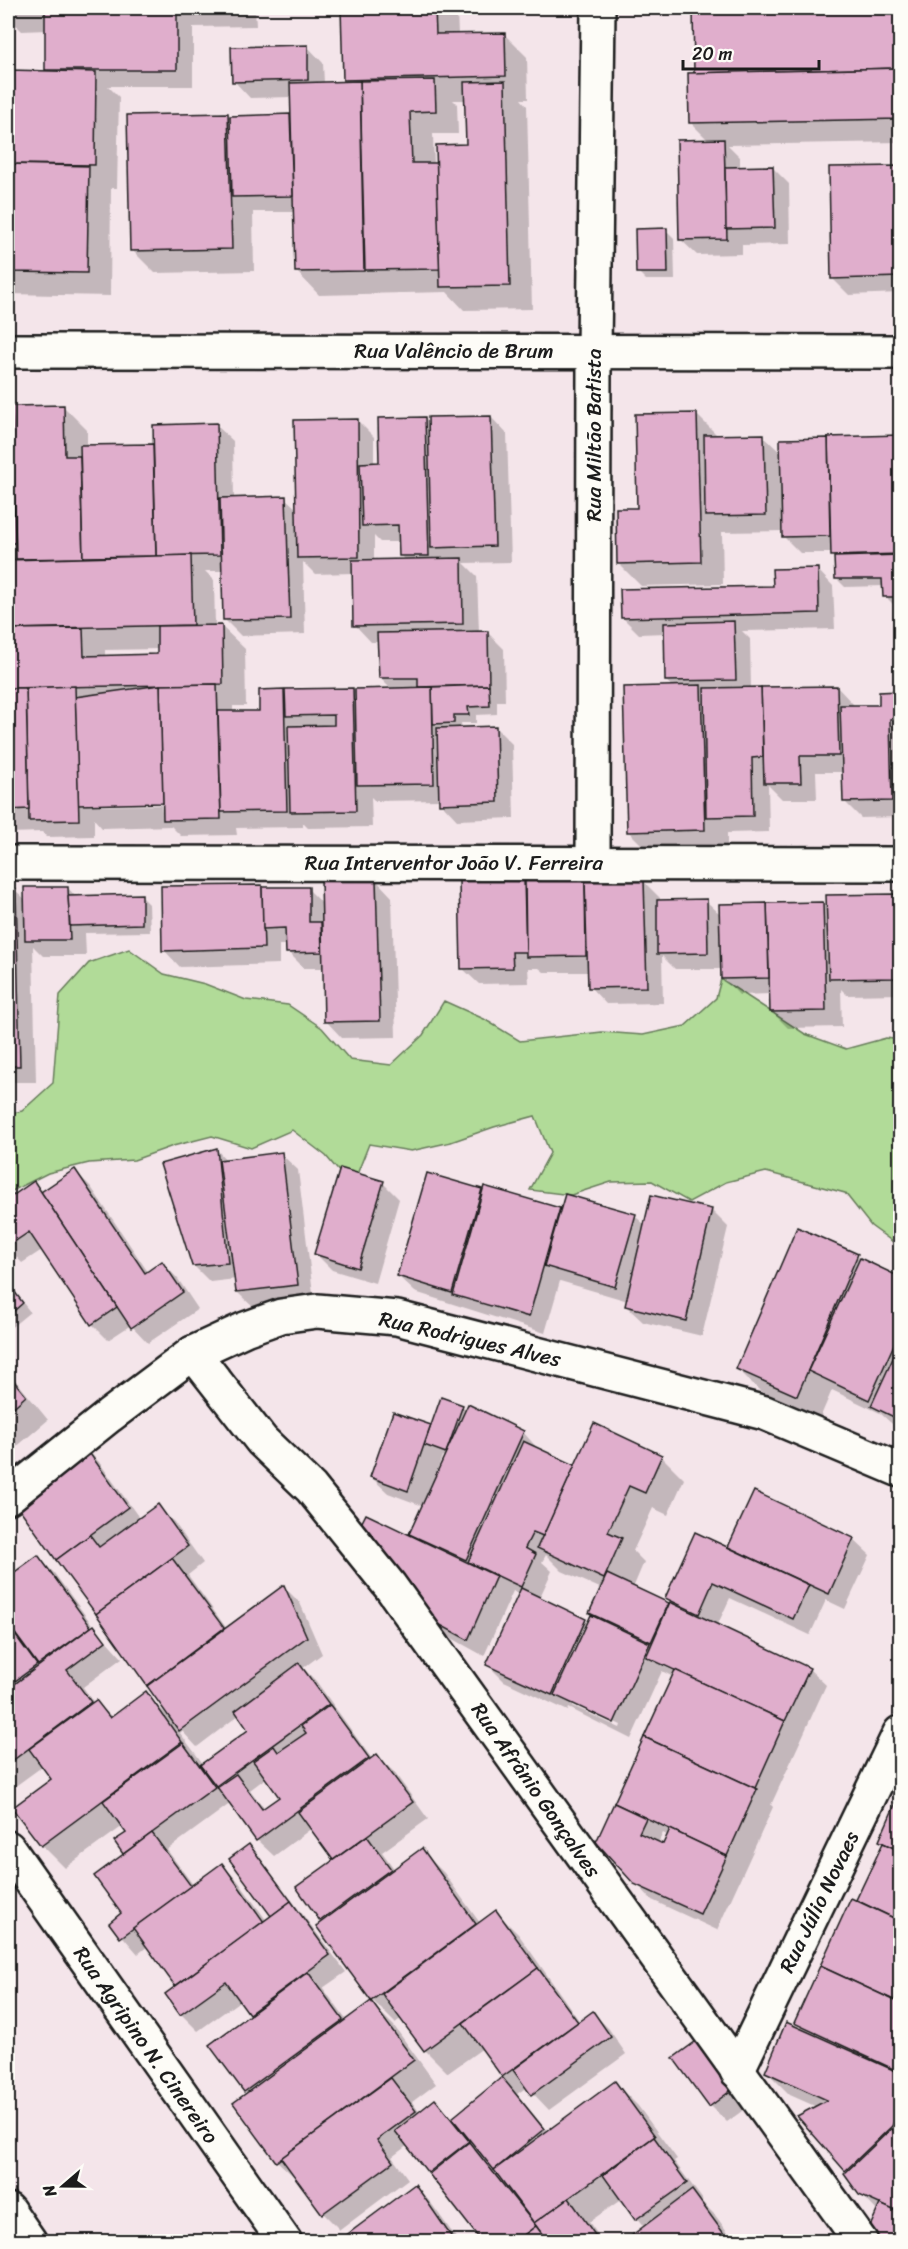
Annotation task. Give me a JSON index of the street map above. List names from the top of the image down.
{
  "streets": {
    "street": [
      "Rua Valêncio de Brum",
      "Rua Miltão Batista",
      "Rua Interventor João V. Ferreira",
      "Rua Rodrigues Alves",
      "Rua Afrânio Gonçalves",
      "Rua Júlio Novaes",
      "Rua Agripino N. Cinereiro"
    ]
  },
  "crossings": [
    ["Rua Valêncio de Brum", "Rua Miltão Batista"],
    ["Rua Miltão Batista", "Rua Interventor João V. Ferreira"],
    ["Rua Rodrigues Alves", "Rua Afrânio Gonçalves"],
    ["Rua Afrânio Gonçalves", "Rua Júlio Novaes"]
  ],
  "scale_bar": "20 m",
  "north": "left"
}
